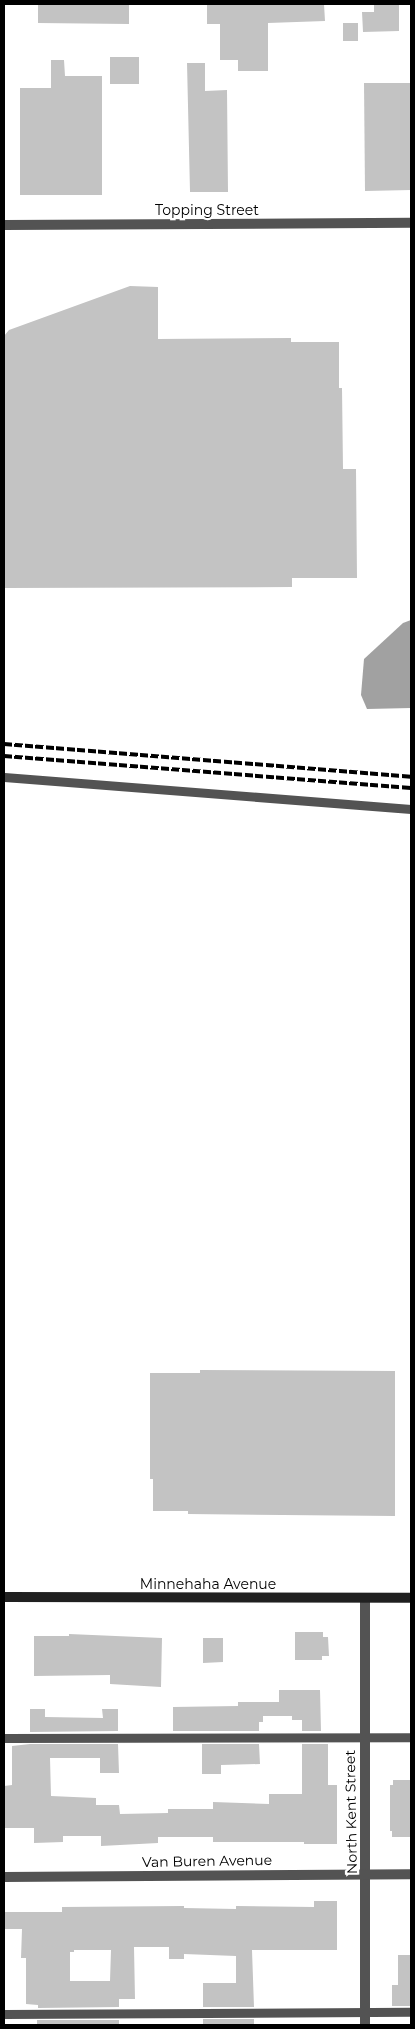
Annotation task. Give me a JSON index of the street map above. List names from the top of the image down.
{
  "streets": {
    "main road": ["Minnehaha Avenue"],
    "street": ["Topping Street", "North Kent Street", "Van Buren Avenue"]
  },
  "crossings": [
    ["Minnehaha Avenue", "North Kent Street"],
    ["North Kent Street", "Van Buren Avenue"]
  ]
}
